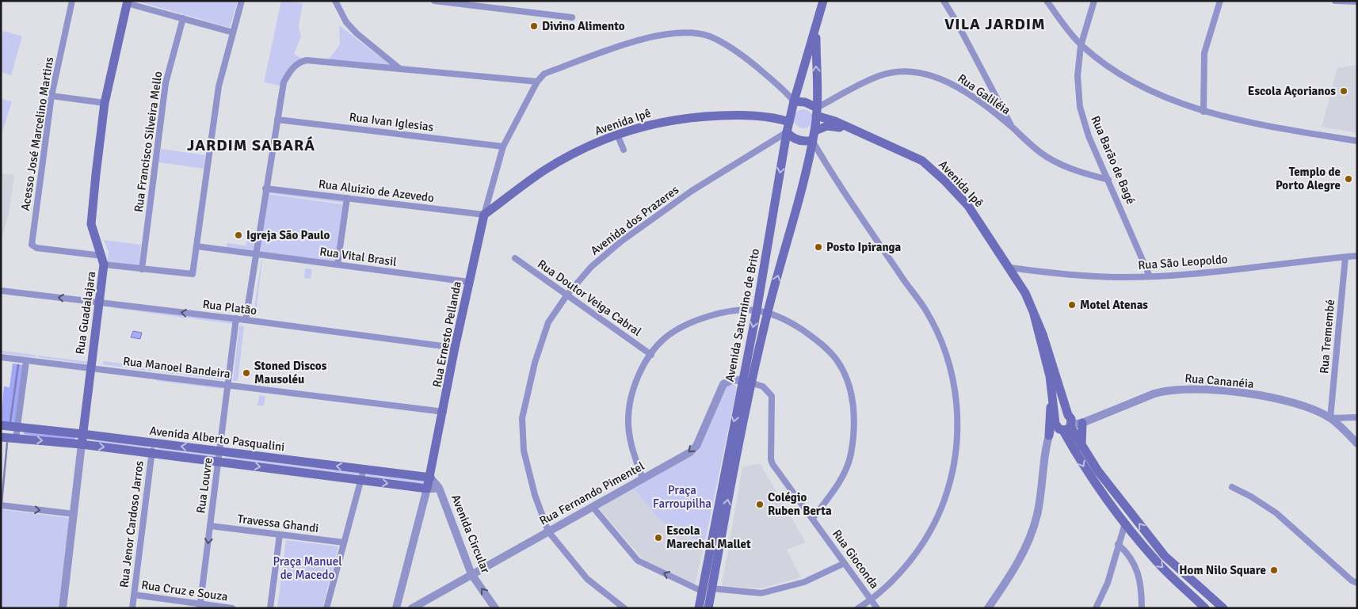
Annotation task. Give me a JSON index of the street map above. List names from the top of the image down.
{
  "streets": {
    "main road": [
      "Avenida Ipê",
      "Rua Guadalajara",
      "Avenida Saturnino de Brito",
      "Rua Ernesto Pellanda",
      "Avenida Alberto Pasqualini"
    ],
    "street": [
      "Rua Galiléia",
      "Rua Ivan Iglesias",
      "Acesso José Marcelino Martins",
      "Rua Francisco Silveira Mello",
      "Rua Barão de Bagé",
      "Rua Aluizio de Azevedo",
      "Avenida dos Prazeres",
      "Rua Vital Brasil",
      "Rua São Leopoldo",
      "Rua Doutor Veiga Cabral",
      "Rua Platão",
      "Rua Tremembé",
      "Rua Manoel Bandeira",
      "Rua Cananéia",
      "Rua Louvre",
      "Rua Fernando Pimentel",
      "Travessa Ghandi",
      "Rua Jenor Cardoso Jarros",
      "Avenida Circular",
      "Rua Gioconda",
      "Rua Cruz e Souza"
    ]
  },
  "crossings": [
    ["Rua Galiléia", "Avenida Ipê"],
    ["Rua Galiléia", "Rua Barão de Bagé"],
    ["Rua Galiléia", "Avenida Saturnino de Brito"],
    ["Rua Ivan Iglesias", "Rua Ernesto Pellanda"],
    ["Avenida Ipê", "Rua Aluizio de Azevedo"],
    ["Avenida Ipê", "Rua São Leopoldo"],
    ["Avenida Ipê", "Avenida Saturnino de Brito"],
    ["Avenida Ipê", "Rua Ernesto Pellanda"],
    ["Avenida Ipê", "Rua Cananéia"],
    ["Acesso José Marcelino Martins", "Rua Guadalajara"],
    ["Rua Barão de Bagé", "Rua São Leopoldo"],
    ["Rua Aluizio de Azevedo", "Rua Ernesto Pellanda"],
    ["Avenida dos Prazeres", "Rua Doutor Veiga Cabral"],
    ["Avenida dos Prazeres", "Avenida Saturnino de Brito"],
    ["Avenida dos Prazeres", "Rua Fernando Pimentel"],
    ["Rua Vital Brasil", "Rua Ernesto Pellanda"],
    ["Rua São Leopoldo", "Rua Tremembé"],
    ["Rua Platão", "Rua Guadalajara"],
    ["Rua Platão", "Rua Ernesto Pellanda"],
    ["Rua Platão", "Rua Louvre"],
    ["Rua Guadalajara", "Rua Manoel Bandeira"],
    ["Rua Guadalajara", "Avenida Alberto Pasqualini"],
    ["Avenida Saturnino de Brito", "Rua Ernesto Pellanda"],
    ["Avenida Saturnino de Brito", "Rua Fernando Pimentel"],
    ["Avenida Saturnino de Brito", "Rua Gioconda"],
    ["Rua Ernesto Pellanda", "Rua Manoel Bandeira"],
    ["Rua Ernesto Pellanda", "Avenida Alberto Pasqualini"],
    ["Rua Ernesto Pellanda", "Avenida Circular"],
    ["Rua Tremembé", "Rua Cananéia"],
    ["Rua Manoel Bandeira", "Rua Louvre"],
    ["Avenida Alberto Pasqualini", "Rua Louvre"],
    ["Avenida Alberto Pasqualini", "Rua Jenor Cardoso Jarros"],
    ["Avenida Alberto Pasqualini", "Avenida Circular"],
    ["Rua Louvre", "Travessa Ghandi"],
    ["Rua Louvre", "Rua Cruz e Souza"],
    ["Rua Fernando Pimentel", "Avenida Circular"],
    ["Rua Fernando Pimentel", "Rua Gioconda"],
    ["Rua Jenor Cardoso Jarros", "Rua Cruz e Souza"]
  ],
  "one_way": ["Rua Platão"],
  "districts": ["VILA JARDIM", "JARDIM SABARÁ"],
  "parks": ["Praça Farroupilha", "Praça Manuel de Macedo"],
  "places": [
    "Divino Alimento",
    "Escola Açorianos",
    "Templo de Porto Alegre",
    "Igreja São Paulo",
    "Posto Ipiranga",
    "Motel Atenas",
    "Stoned Discos Mausoléu",
    "Colégio Ruben Berta",
    "Escola Marechal Mallet",
    "Hom Nilo Square"
  ]
}
